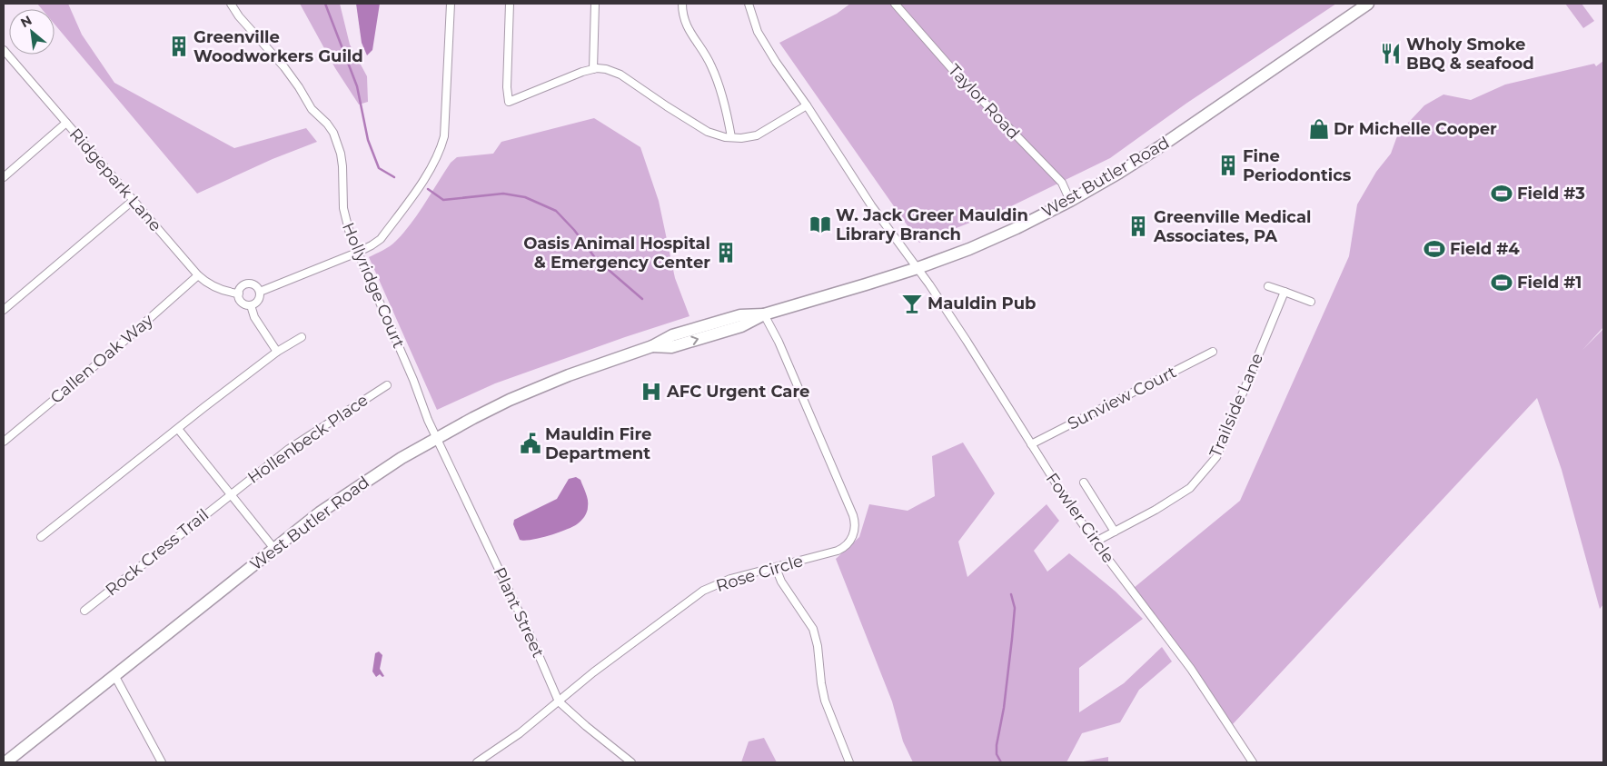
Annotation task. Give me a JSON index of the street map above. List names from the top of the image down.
{
  "streets": {
    "main road": ["West Butler Road"],
    "street": [
      "Taylor Road",
      "Ridgepark Lane",
      "Hollyridge Court",
      "Callen Oak Way",
      "Sunview Court",
      "Trailside Lane",
      "Hollenbeck Place",
      "Fowler Circle",
      "Rock Cress Trail",
      "Rose Circle",
      "Plant Street"
    ]
  },
  "crossings": [
    ["Taylor Road", "West Butler Road"],
    ["West Butler Road", "Hollyridge Court"],
    ["West Butler Road", "Fowler Circle"],
    ["West Butler Road", "Rose Circle"],
    ["West Butler Road", "Plant Street"],
    ["Ridgepark Lane", "Callen Oak Way"],
    ["Hollyridge Court", "Plant Street"],
    ["Sunview Court", "Fowler Circle"],
    ["Trailside Lane", "Fowler Circle"],
    ["Hollenbeck Place", "Rock Cress Trail"],
    ["Rose Circle", "Plant Street"]
  ],
  "places": {
    "building": [
      "Greenville Woodworkers Guild",
      "Fine Periodontics",
      "Greenville Medical Associates, PA",
      "Oasis Animal Hospital & Emergency Center"
    ],
    "restaurant": ["Wholy Smoke BBQ & seafood"],
    "shop": ["Dr Michelle Cooper"],
    "sports": ["Field #3", "Field #4", "Field #1"],
    "library": ["W. Jack Greer Mauldin Library Branch"],
    "bar": ["Mauldin Pub"],
    "hospital": ["AFC Urgent Care"],
    "public building": ["Mauldin Fire Department"]
  },
  "north": "top left"
}
